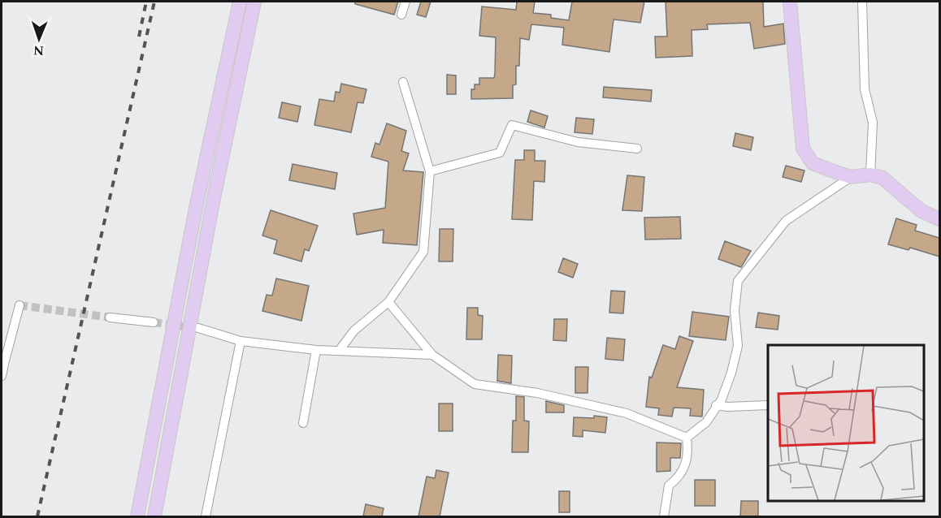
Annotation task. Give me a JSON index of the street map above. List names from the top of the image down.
{
  "north": "bottom"
}
